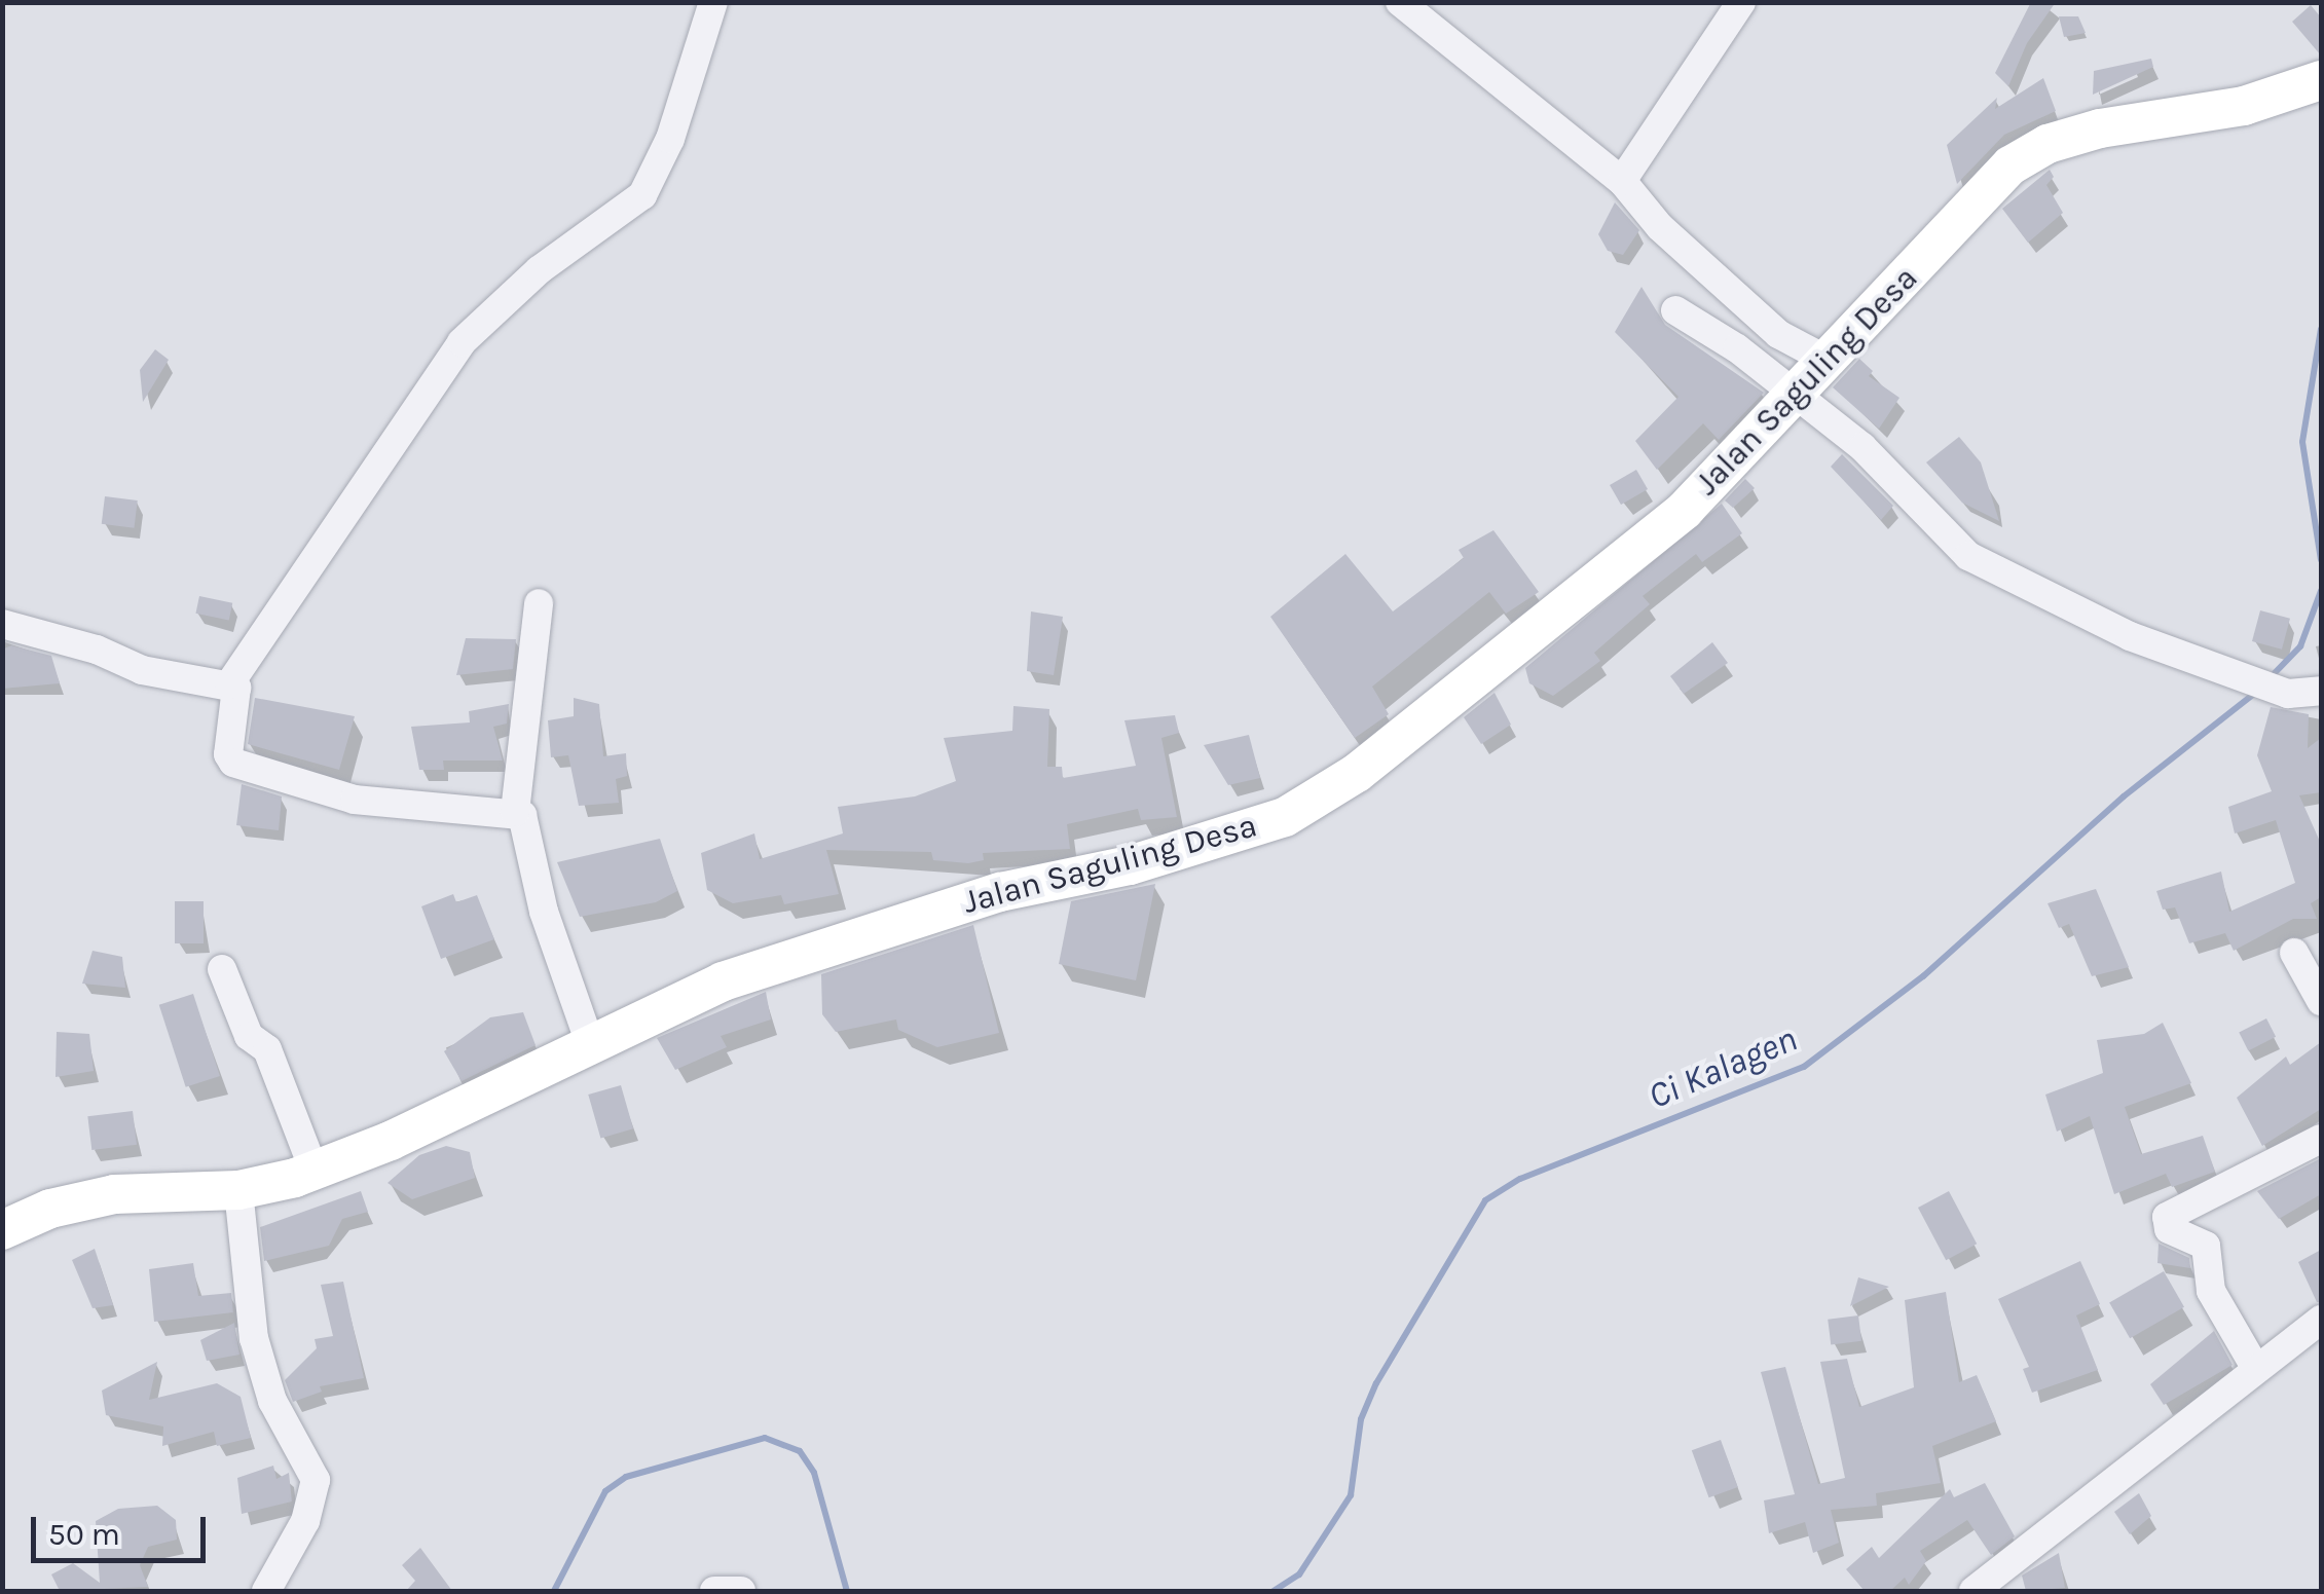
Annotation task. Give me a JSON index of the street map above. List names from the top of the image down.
{
  "streets": {
    "street": ["Jalan Saguling Desa"]
  },
  "water": ["Ci Kalagen"],
  "scale_bar": "50 m"
}
